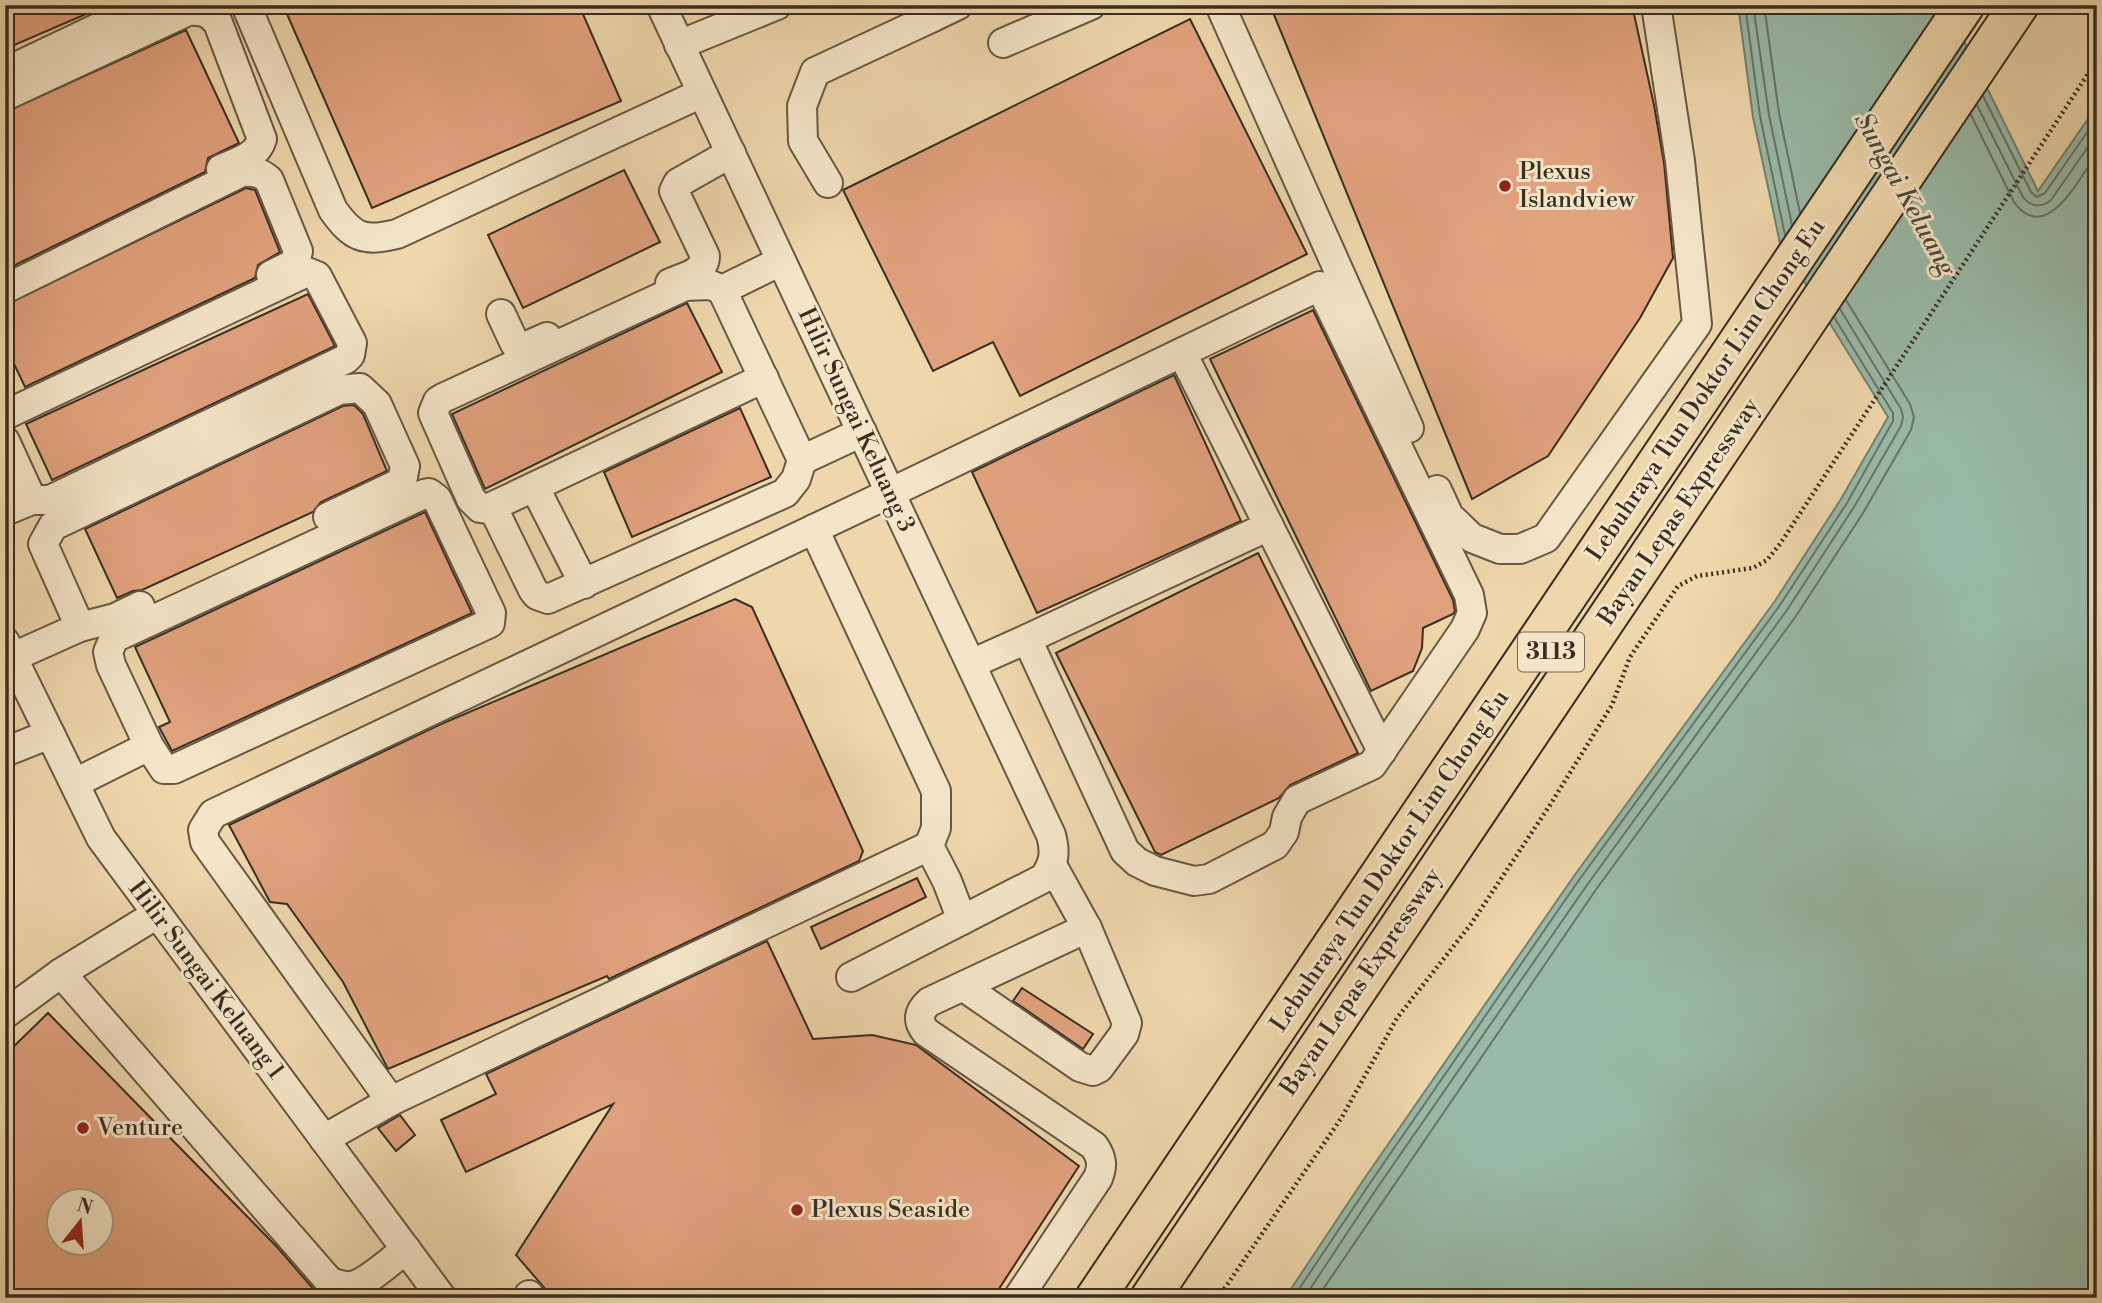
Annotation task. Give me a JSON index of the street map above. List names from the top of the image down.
{
  "streets": {
    "highway": ["Lebuhraya Tun Doktor Lim Chong Eu", "Bayan Lepas Expressway", "3113"],
    "street": ["Hilir Sungai Keluang 3", "Hilir Sungai Keluang 1"]
  },
  "crossings": [
    ["Bayan Lepas Expressway", "3113"]
  ],
  "water": ["Sungai Keluang"],
  "places": ["Plexus Islandview", "Venture", "Plexus Seaside"],
  "north": "top"
}
